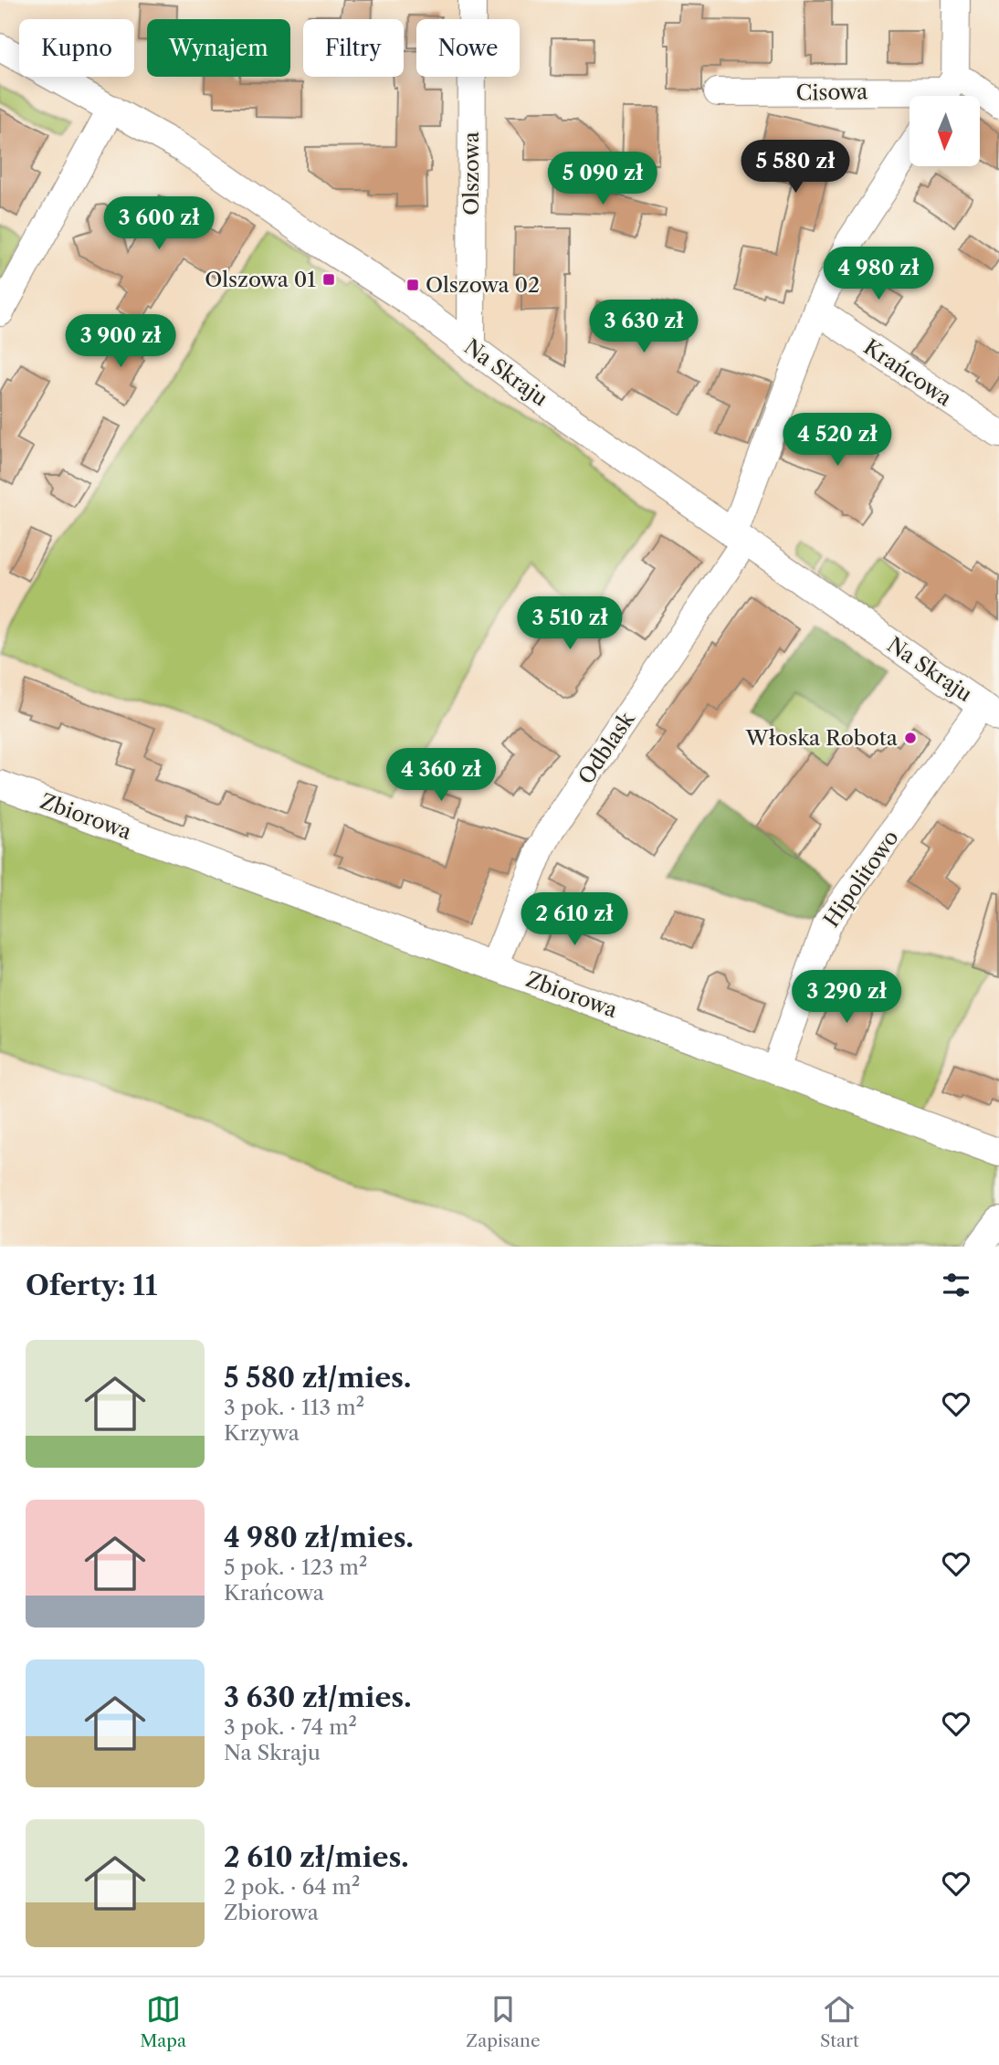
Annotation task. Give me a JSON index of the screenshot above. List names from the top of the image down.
{
  "streets": {
    "street": [
      "Cisowa",
      "Olszowa",
      "Na Skraju",
      "Krańcowa",
      "Odblask",
      "Zbiorowa",
      "Hipolitowo"
    ]
  },
  "crossings": [
    ["Olszowa", "Na Skraju"],
    ["Na Skraju", "Odblask"],
    ["Na Skraju", "Hipolitowo"],
    ["Krańcowa", "Odblask"],
    ["Odblask", "Zbiorowa"],
    ["Zbiorowa", "Hipolitowo"]
  ],
  "places": {
    "transit": ["Olszowa 01", "Olszowa 02"],
    "other": ["Włoska Robota"]
  },
  "north": "bottom",
  "page": {
    "chip": [
      "Kupno",
      "Wynajem",
      "Filtry",
      "Nowe"
    ],
    "price": [
      "5 580 zł",
      "5 090 zł",
      "3 600 zł",
      "4 980 zł",
      "3 630 zł",
      "3 900 zł",
      "4 520 zł",
      "3 510 zł",
      "4 360 zł",
      "2 610 zł",
      "3 290 zł"
    ],
    "heading": "Oferty: 11",
    "list": [
      {
        "name": "5 580 zł/mies.",
        "note": "3 pok. · 113 m² · Krzywa"
      },
      {
        "name": "4 980 zł/mies.",
        "note": "5 pok. · 123 m² · Krańcowa"
      },
      {
        "name": "3 630 zł/mies.",
        "note": "3 pok. · 74 m² · Na Skraju"
      },
      {
        "name": "2 610 zł/mies.",
        "note": "2 pok. · 64 m² · Zbiorowa"
      }
    ],
    "tabs": ["Mapa", "Zapisane", "Start"]
  }
}
